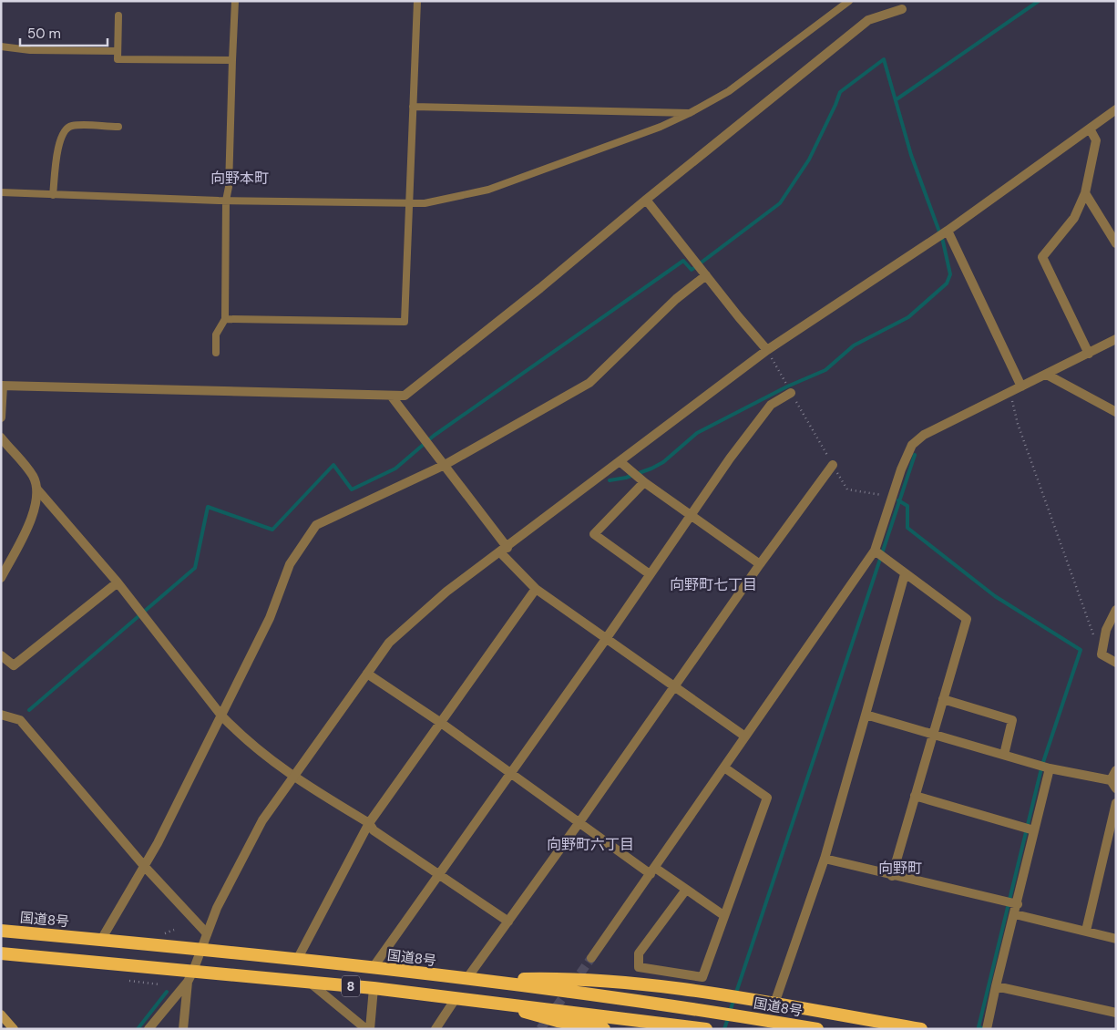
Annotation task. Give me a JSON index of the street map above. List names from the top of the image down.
{
  "streets": {
    "highway": ["国道8号", "8"]
  },
  "crossings": [
    ["国道8号", "8"]
  ],
  "districts": [
    "向野本町",
    "向野町七丁目",
    "向野町六丁目",
    "向野町"
  ],
  "scale_bar": "50 m"
}
